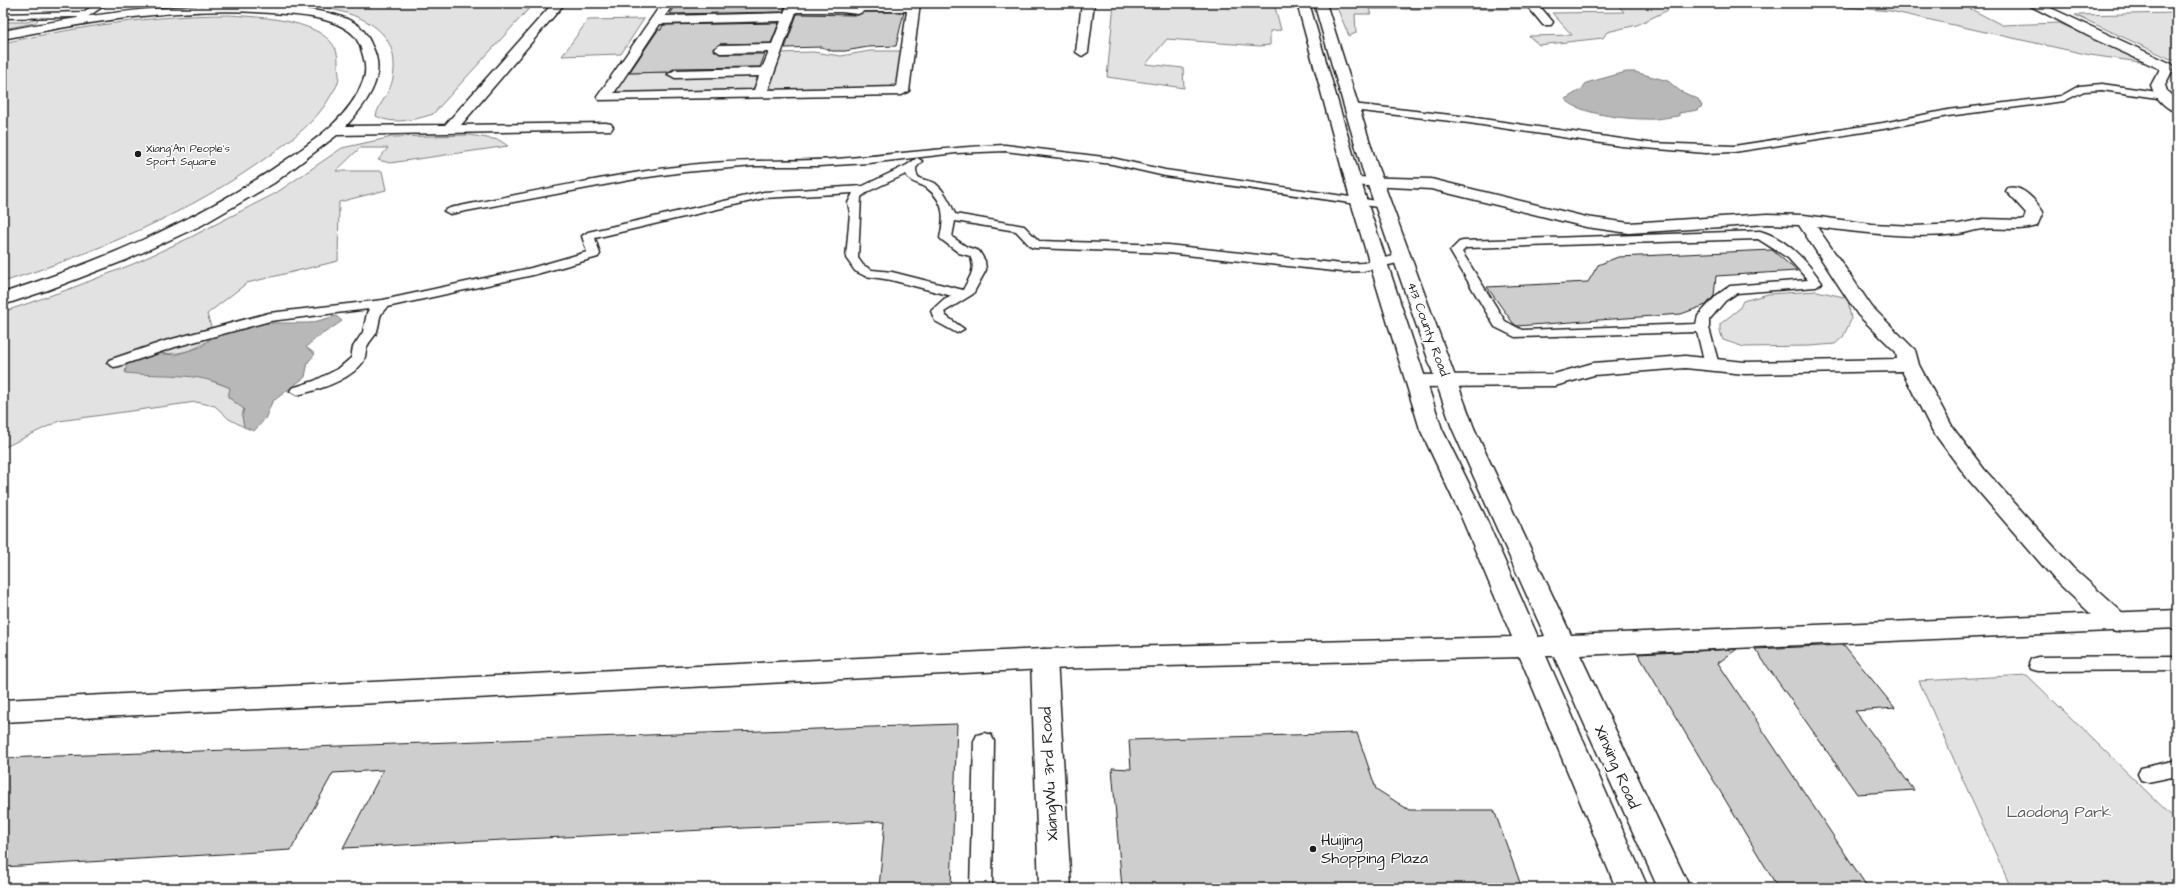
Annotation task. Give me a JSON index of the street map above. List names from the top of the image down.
{
  "streets": {
    "street": ["413 County Road", "Xinxing Road", "XiangWu 3rd Road"]
  },
  "crossings": [
    ["413 County Road", "Xinxing Road"]
  ],
  "parks": ["Laodong Park"],
  "places": ["Xiang'An People's Sport Square", "Huijing Shopping Plaza"]
}
